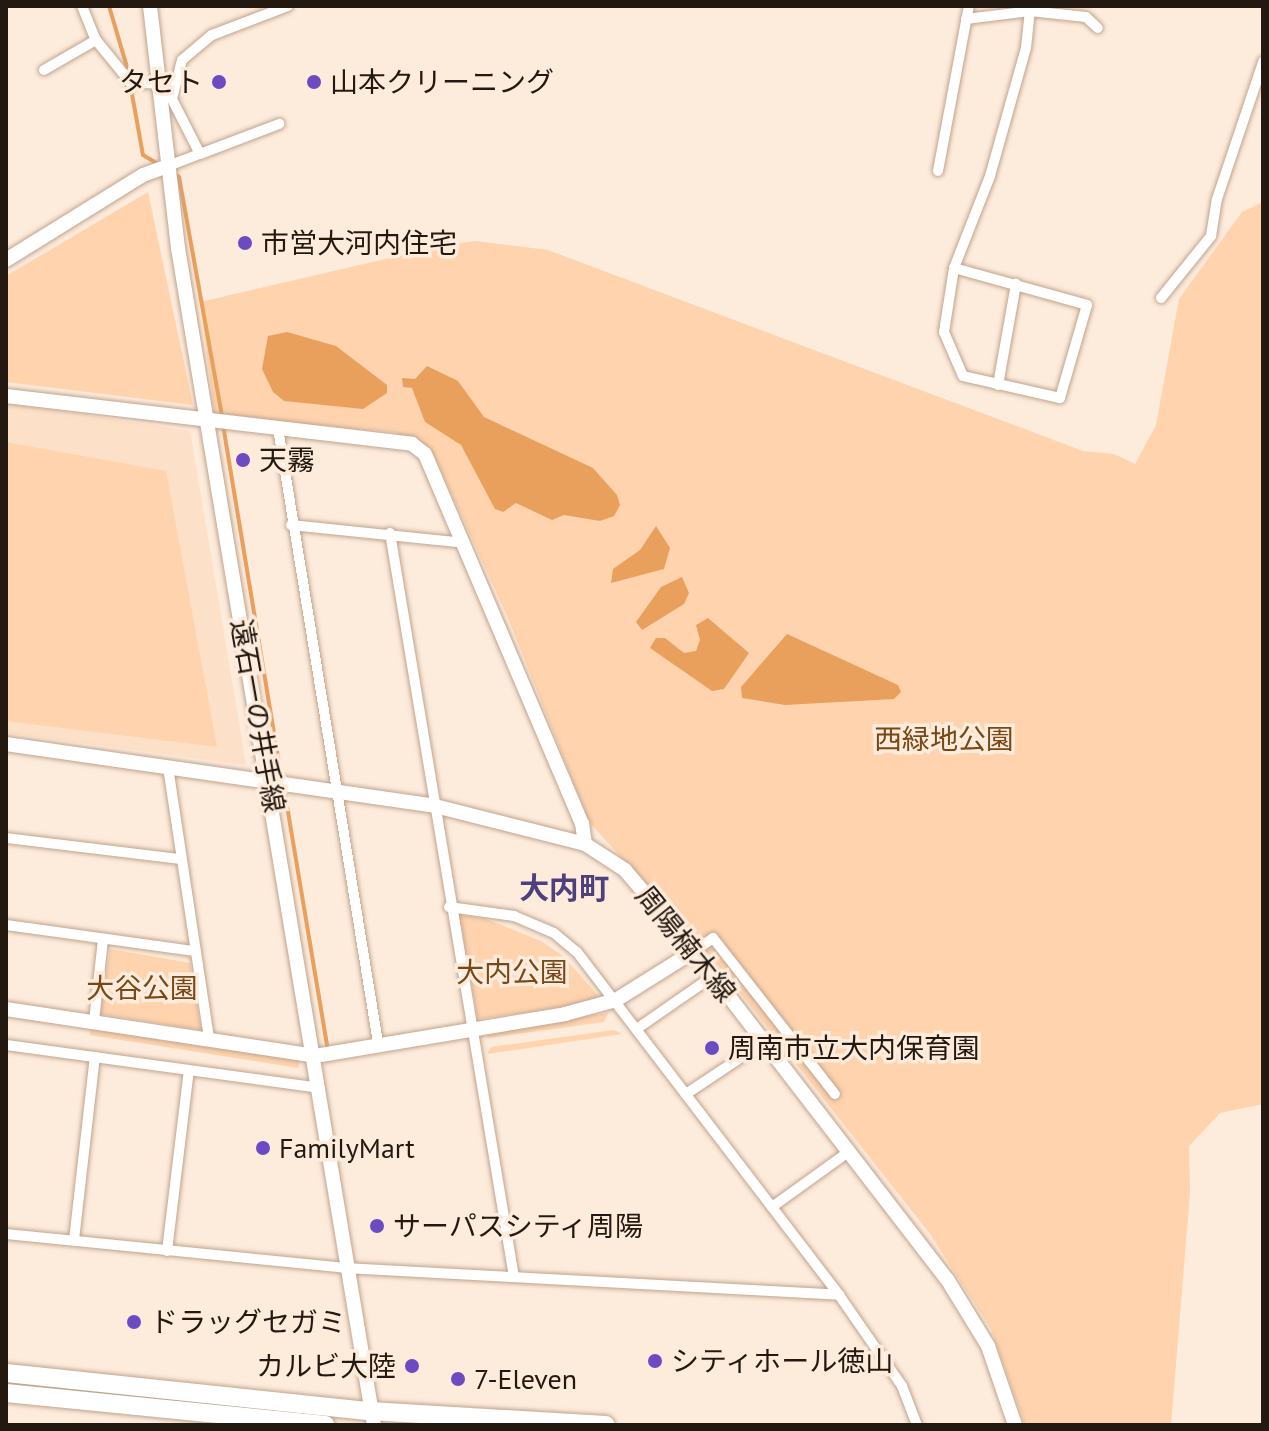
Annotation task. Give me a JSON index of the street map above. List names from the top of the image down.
{
  "streets": {
    "street": ["遠石一の井手線", "周陽楠木線"]
  },
  "crossings": [
    ["遠石一の井手線", "周陽楠木線"]
  ],
  "districts": ["大内町"],
  "parks": ["西緑地公園", "大内公園", "大谷公園"],
  "places": [
    "タセト",
    "山本クリーニング",
    "市営大河内住宅",
    "天霧",
    "周南市立大内保育園",
    "FamilyMart",
    "サーパスシティ周陽",
    "ドラッグセガミ",
    "シティホール徳山",
    "カルビ大陸",
    "7-Eleven"
  ]
}
